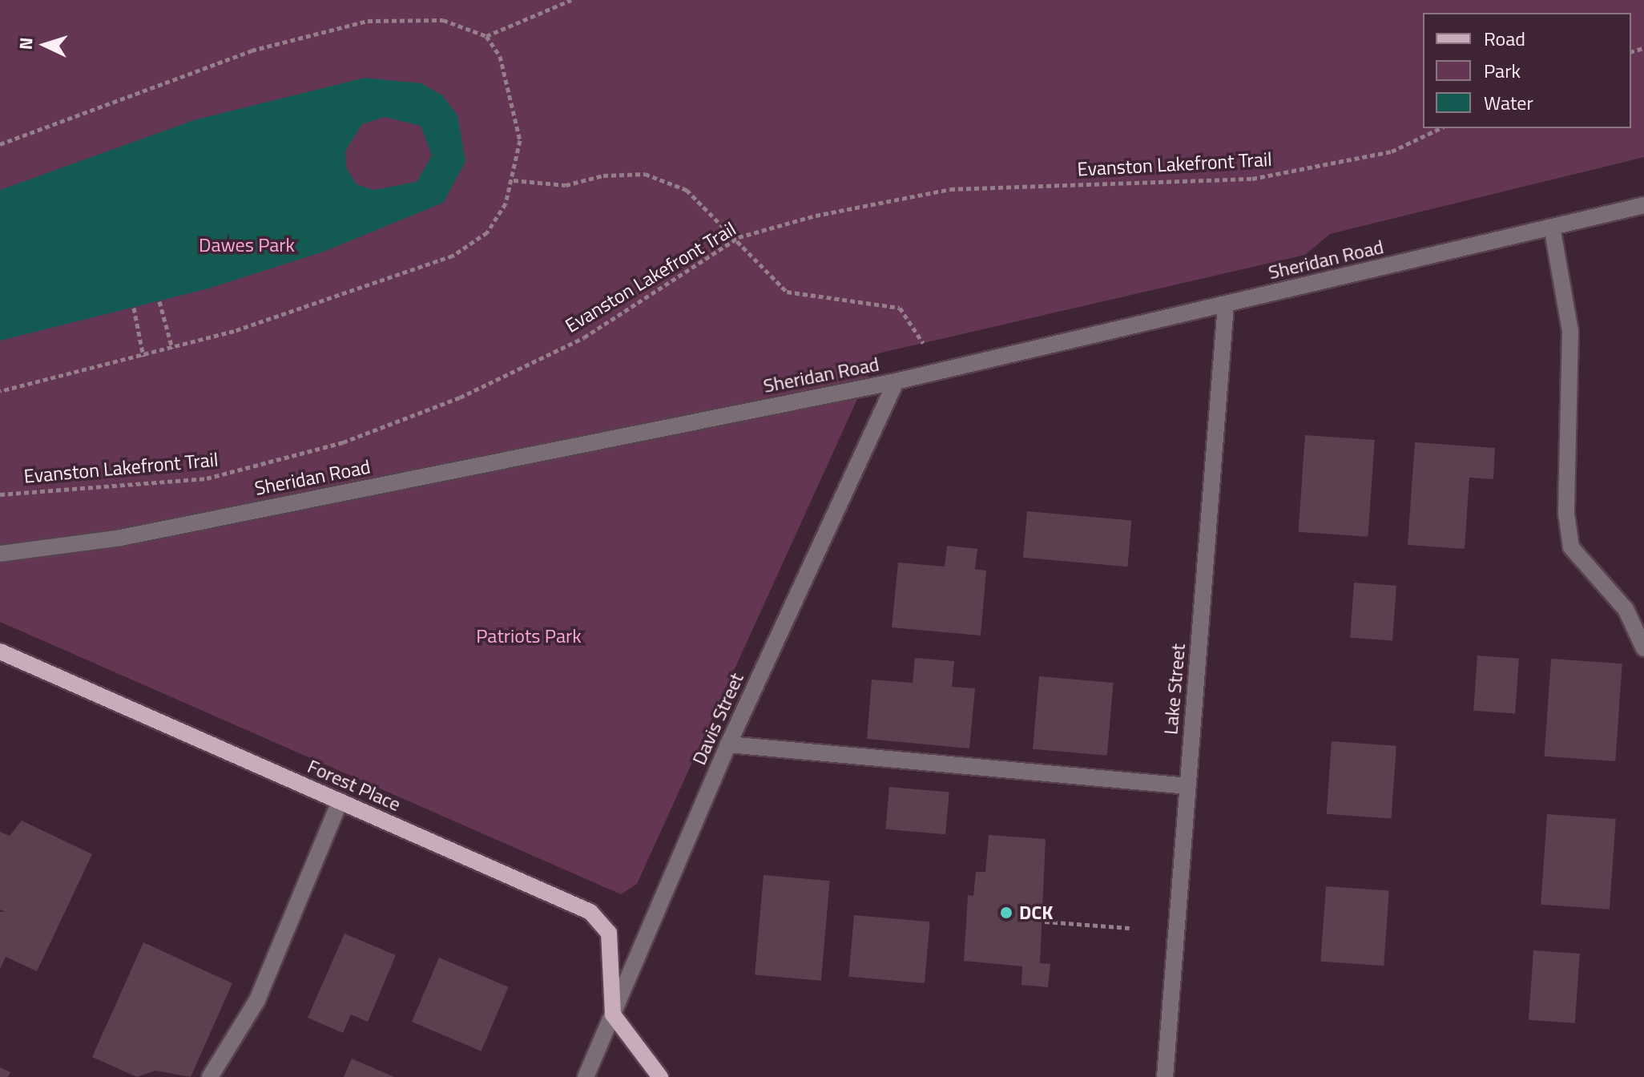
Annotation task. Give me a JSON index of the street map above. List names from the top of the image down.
{
  "streets": {
    "main road": ["Forest Place"],
    "street": ["Sheridan Road", "Lake Street", "Davis Street"],
    "path": ["Evanston Lakefront Trail"]
  },
  "crossings": [
    ["Sheridan Road", "Lake Street"],
    ["Sheridan Road", "Davis Street"],
    ["Davis Street", "Forest Place"]
  ],
  "parks": ["Dawes Park", "Patriots Park"],
  "places": ["DCK"],
  "legend": ["Road", "Park", "Water"],
  "north": "left"
}
